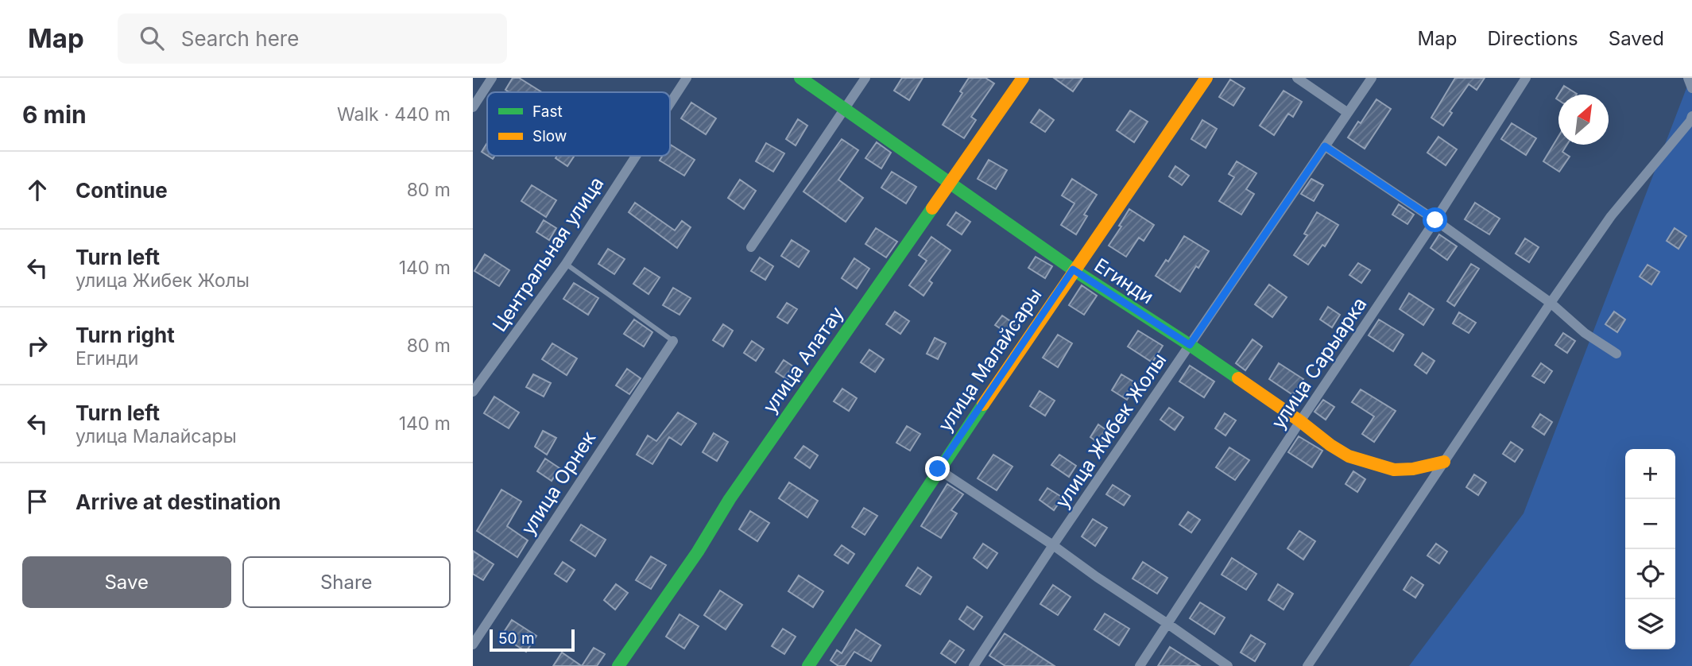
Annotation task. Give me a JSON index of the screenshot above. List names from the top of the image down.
{
  "streets": {
    "street": [
      "Центральная улица",
      "Егинди",
      "улица Алатау",
      "улица Малайсары",
      "улица Сарыарка",
      "улица Жибек Жолы",
      "улица Орнек"
    ]
  },
  "crossings": [
    ["Егинди", "улица Алатау"],
    ["Егинди", "улица Малайсары"],
    ["Егинди", "улица Сарыарка"],
    ["Егинди", "улица Жибек Жолы"]
  ],
  "legend": ["Fast", "Slow"],
  "scale_bar": "50 m",
  "north": "top right",
  "page": {
    "header": "Map",
    "search": "Search here",
    "nav": ["Map", "Directions", "Saved"],
    "heading": ["6 min", "Walk · 440 m"],
    "list": [
      ["Continue", "80 m"],
      ["Turn left", "улица Жибек Жолы", "140 m"],
      ["Turn right", "Егинди", "80 m"],
      ["Turn left", "улица Малайсары", "140 m"],
      "Arrive at destination"
    ],
    "map_buttons": ["+", "−"],
    "buttons": ["Save", "Share"],
    "scale": "50 m"
  }
}
